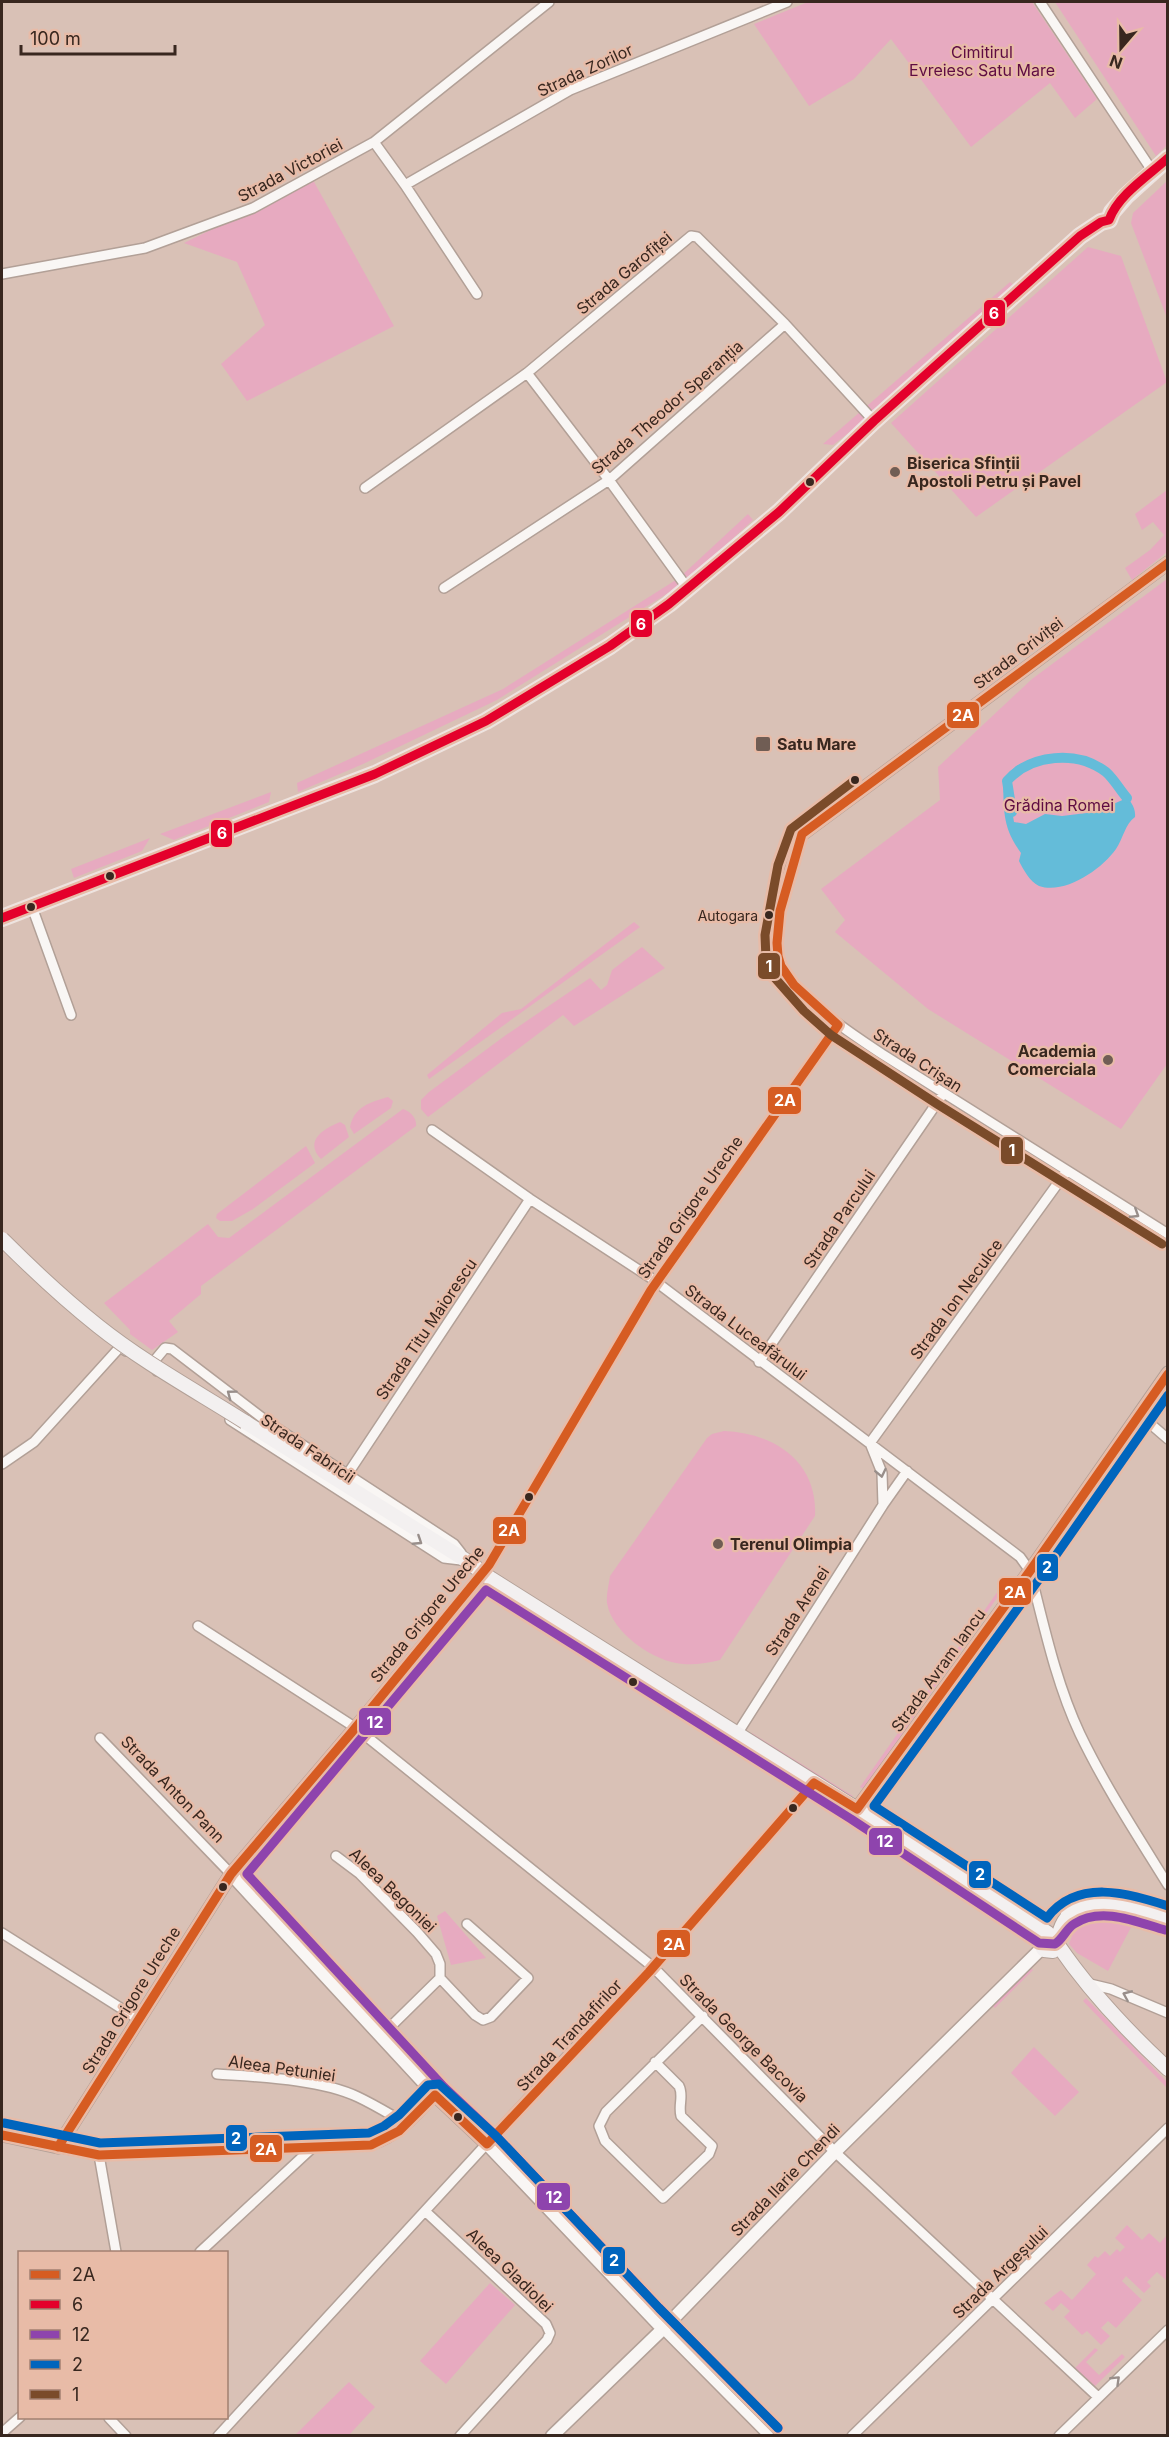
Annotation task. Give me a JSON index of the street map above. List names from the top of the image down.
{
  "streets": {
    "main road": ["Strada Fabricii"],
    "street": [
      "Strada Zorilor",
      "Strada Victoriei",
      "Strada Garofiței",
      "Strada Theodor Speranția",
      "Strada Griviței",
      "Strada Crișan",
      "Strada Grigore Ureche",
      "Strada Parcului",
      "Strada Ion Neculce",
      "Strada Titu Maiorescu",
      "Strada Luceafărului",
      "Strada Arenei",
      "Strada Avram Iancu",
      "Strada Anton Pann",
      "Aleea Begoniei",
      "Strada Trandafirilor",
      "Strada George Bacovia",
      "Aleea Petuniei",
      "Strada Ilarie Chendi",
      "Aleea Gladiolei",
      "Strada Argeșului"
    ]
  },
  "crossings": [
    ["Strada Garofiței", "Strada Theodor Speranția"],
    ["Strada Griviței", "Strada Crișan"],
    ["Strada Crișan", "Strada Grigore Ureche"],
    ["Strada Crișan", "Strada Parcului"],
    ["Strada Crișan", "Strada Ion Neculce"],
    ["Strada Grigore Ureche", "Strada Luceafărului"],
    ["Strada Grigore Ureche", "Strada Fabricii"],
    ["Strada Grigore Ureche", "Strada Anton Pann"],
    ["Strada Grigore Ureche", "Strada George Bacovia"],
    ["Strada Parcului", "Strada Luceafărului"],
    ["Strada Ion Neculce", "Strada Luceafărului"],
    ["Strada Titu Maiorescu", "Strada Luceafărului"],
    ["Strada Titu Maiorescu", "Strada Fabricii"],
    ["Strada Luceafărului", "Strada Arenei"],
    ["Strada Luceafărului", "Strada Avram Iancu"],
    ["Strada Fabricii", "Strada Arenei"],
    ["Strada Fabricii", "Strada Avram Iancu"],
    ["Strada Fabricii", "Strada Trandafirilor"],
    ["Strada Fabricii", "Strada Ilarie Chendi"],
    ["Strada Anton Pann", "Strada Trandafirilor"],
    ["Strada Anton Pann", "Strada Ilarie Chendi"],
    ["Strada Trandafirilor", "Strada George Bacovia"],
    ["Strada Trandafirilor", "Aleea Gladiolei"],
    ["Strada George Bacovia", "Strada Ilarie Chendi"],
    ["Strada George Bacovia", "Strada Argeșului"]
  ],
  "parks": ["Cimitirul Evreiesc Satu Mare", "Grădina Romei"],
  "places": {
    "other": [
      "Biserica Sfinții Apostoli Petru și Pavel",
      "Autogara",
      "Academia Comerciala",
      "Terenul Olimpia"
    ],
    "transit": ["Satu Mare"]
  },
  "lines": [
    "transit line 6",
    "transit line 2A",
    "transit line 1",
    "transit line 2",
    "transit line 12"
  ],
  "legend": [
    "2A",
    "6",
    "12",
    "2",
    "1"
  ],
  "scale_bar": "100 m",
  "north": "bottom"
}
